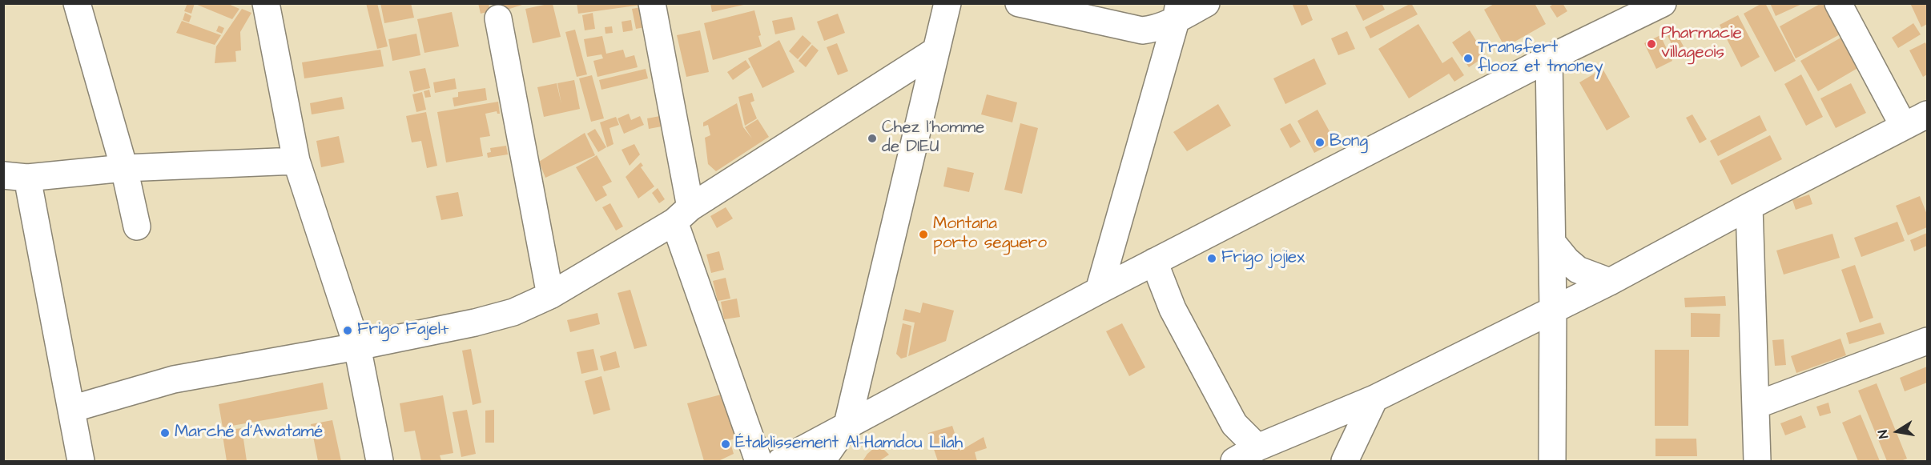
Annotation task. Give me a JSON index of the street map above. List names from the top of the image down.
{
  "places": [
    "Pharmacie villageois",
    "Transfert flooz et tmoney",
    "Chez l'homme de DIEU",
    "Bong",
    "Montana porto seguero",
    "Frigo jojiex",
    "Frigo Fajel+",
    "Marché d'Awatamé",
    "Établissement Al-Hamdou Lilah"
  ],
  "north": "left"
}
